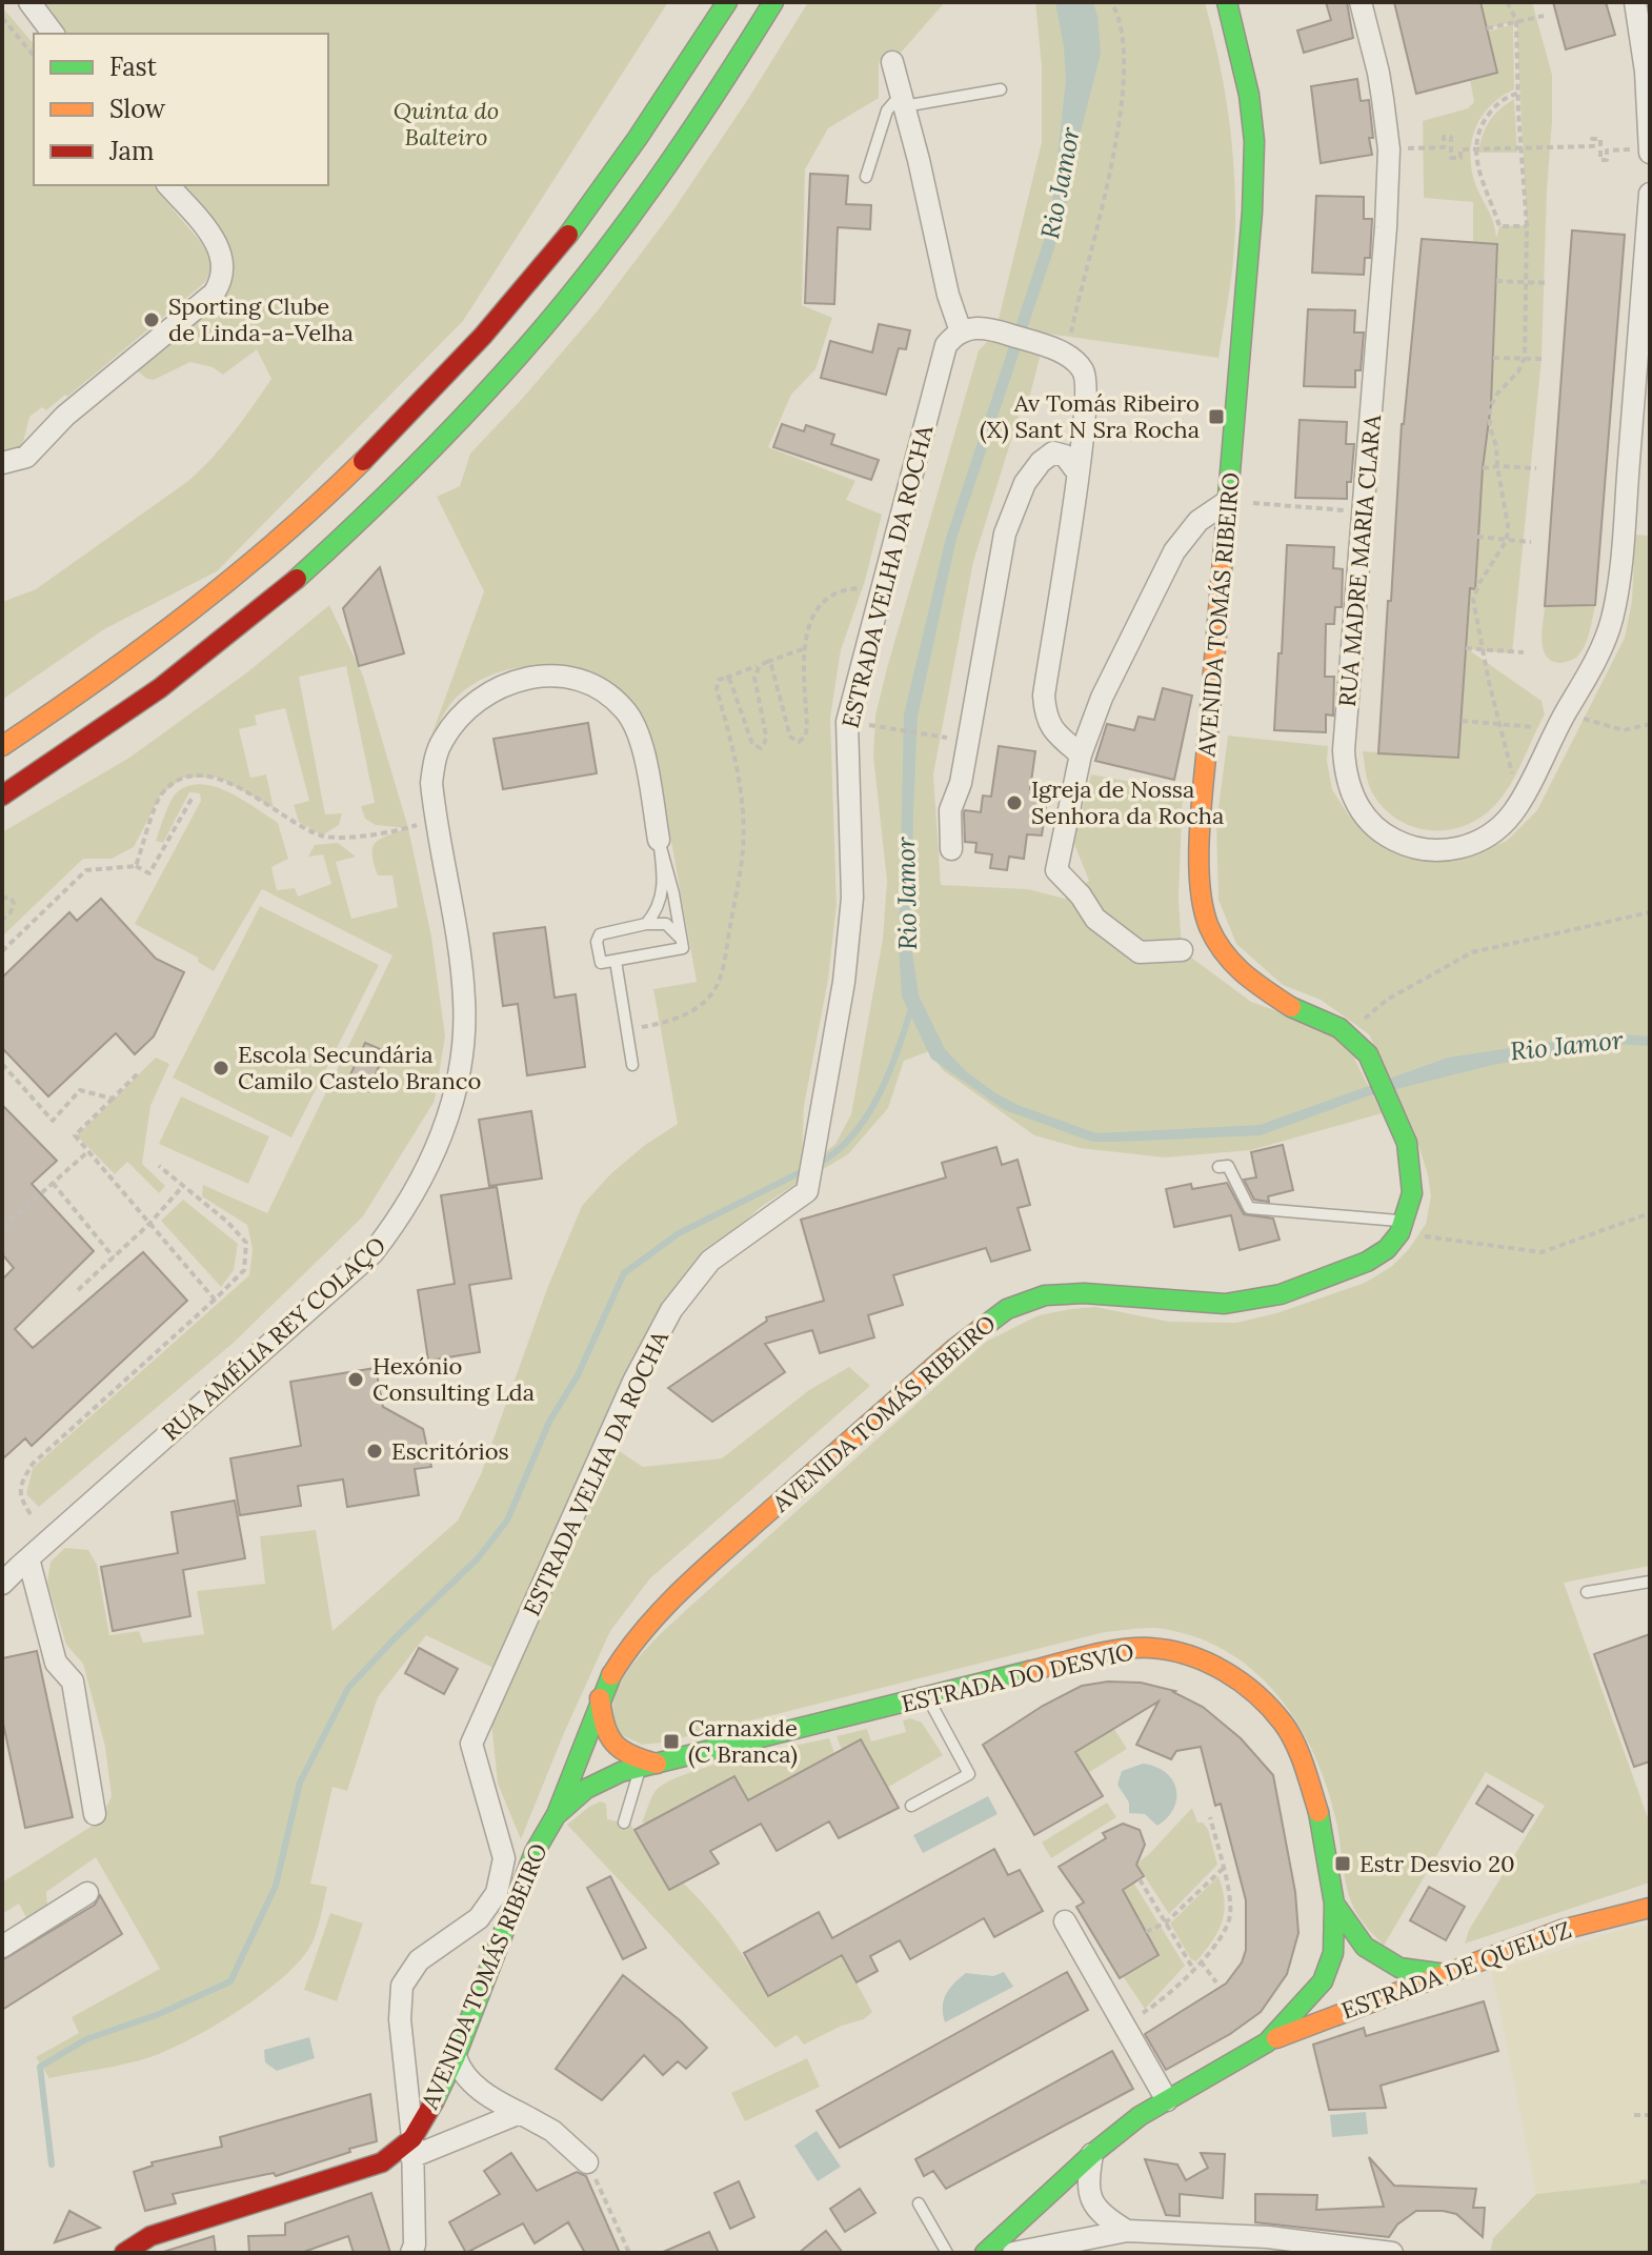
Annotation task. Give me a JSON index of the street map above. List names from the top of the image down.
{
  "streets": {
    "main road": ["AVENIDA TOMÁS RIBEIRO", "ESTRADA DO DESVIO", "ESTRADA DE QUELUZ"],
    "street": ["RUA MADRE MARIA CLARA", "ESTRADA VELHA DA ROCHA", "RUA AMÉLIA REY COLAÇO"]
  },
  "crossings": [
    ["ESTRADA VELHA DA ROCHA", "AVENIDA TOMÁS RIBEIRO"],
    ["AVENIDA TOMÁS RIBEIRO", "ESTRADA DO DESVIO"],
    ["ESTRADA DO DESVIO", "ESTRADA DE QUELUZ"]
  ],
  "water": ["Rio Jamor"],
  "parks": ["Quinta do Balteiro"],
  "places": {
    "other": [
      "Sporting Clube de Linda-a-Velha",
      "Igreja de Nossa Senhora da Rocha",
      "Escola Secundária Camilo Castelo Branco",
      "Hexónio Consulting Lda",
      "Escritórios"
    ],
    "transit": ["Av Tomás Ribeiro (X) Sant N Sra Rocha", "Carnaxide (C Branca)", "Estr Desvio 20"]
  },
  "legend": ["Fast", "Slow", "Jam"]
}
